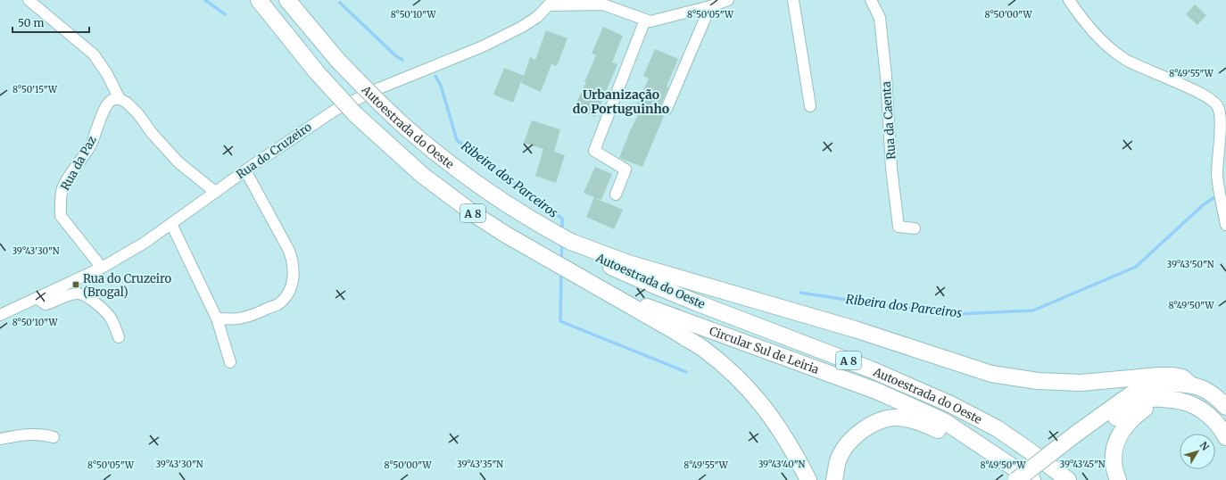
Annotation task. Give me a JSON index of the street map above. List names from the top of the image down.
{
  "streets": {
    "highway": ["Autoestrada do Oeste", "A 8", "Circular Sul de Leiria"],
    "street": ["Rua da Caenta", "Rua do Cruzeiro", "Rua da Paz"]
  },
  "crossings": [
    ["Rua do Cruzeiro", "Rua da Paz"],
    ["A 8", "Circular Sul de Leiria"]
  ],
  "districts": ["Urbanização do Portuguinho"],
  "water": ["Ribeira dos Parceiros"],
  "places": {
    "transit": ["Rua do Cruzeiro (Brogal)"]
  },
  "scale_bar": "50 m",
  "north": "top right",
  "coordinates": [
    "8°50'10\"W",
    "8°50'05\"W",
    "8°50'00\"W",
    "8°49'55\"W",
    "8°50'15\"W",
    "39°43'30\"N",
    "39°43'50\"N",
    "8°49'50\"W",
    "39°43'35\"N",
    "39°43'40\"N",
    "39°43'45\"N"
  ]
}
